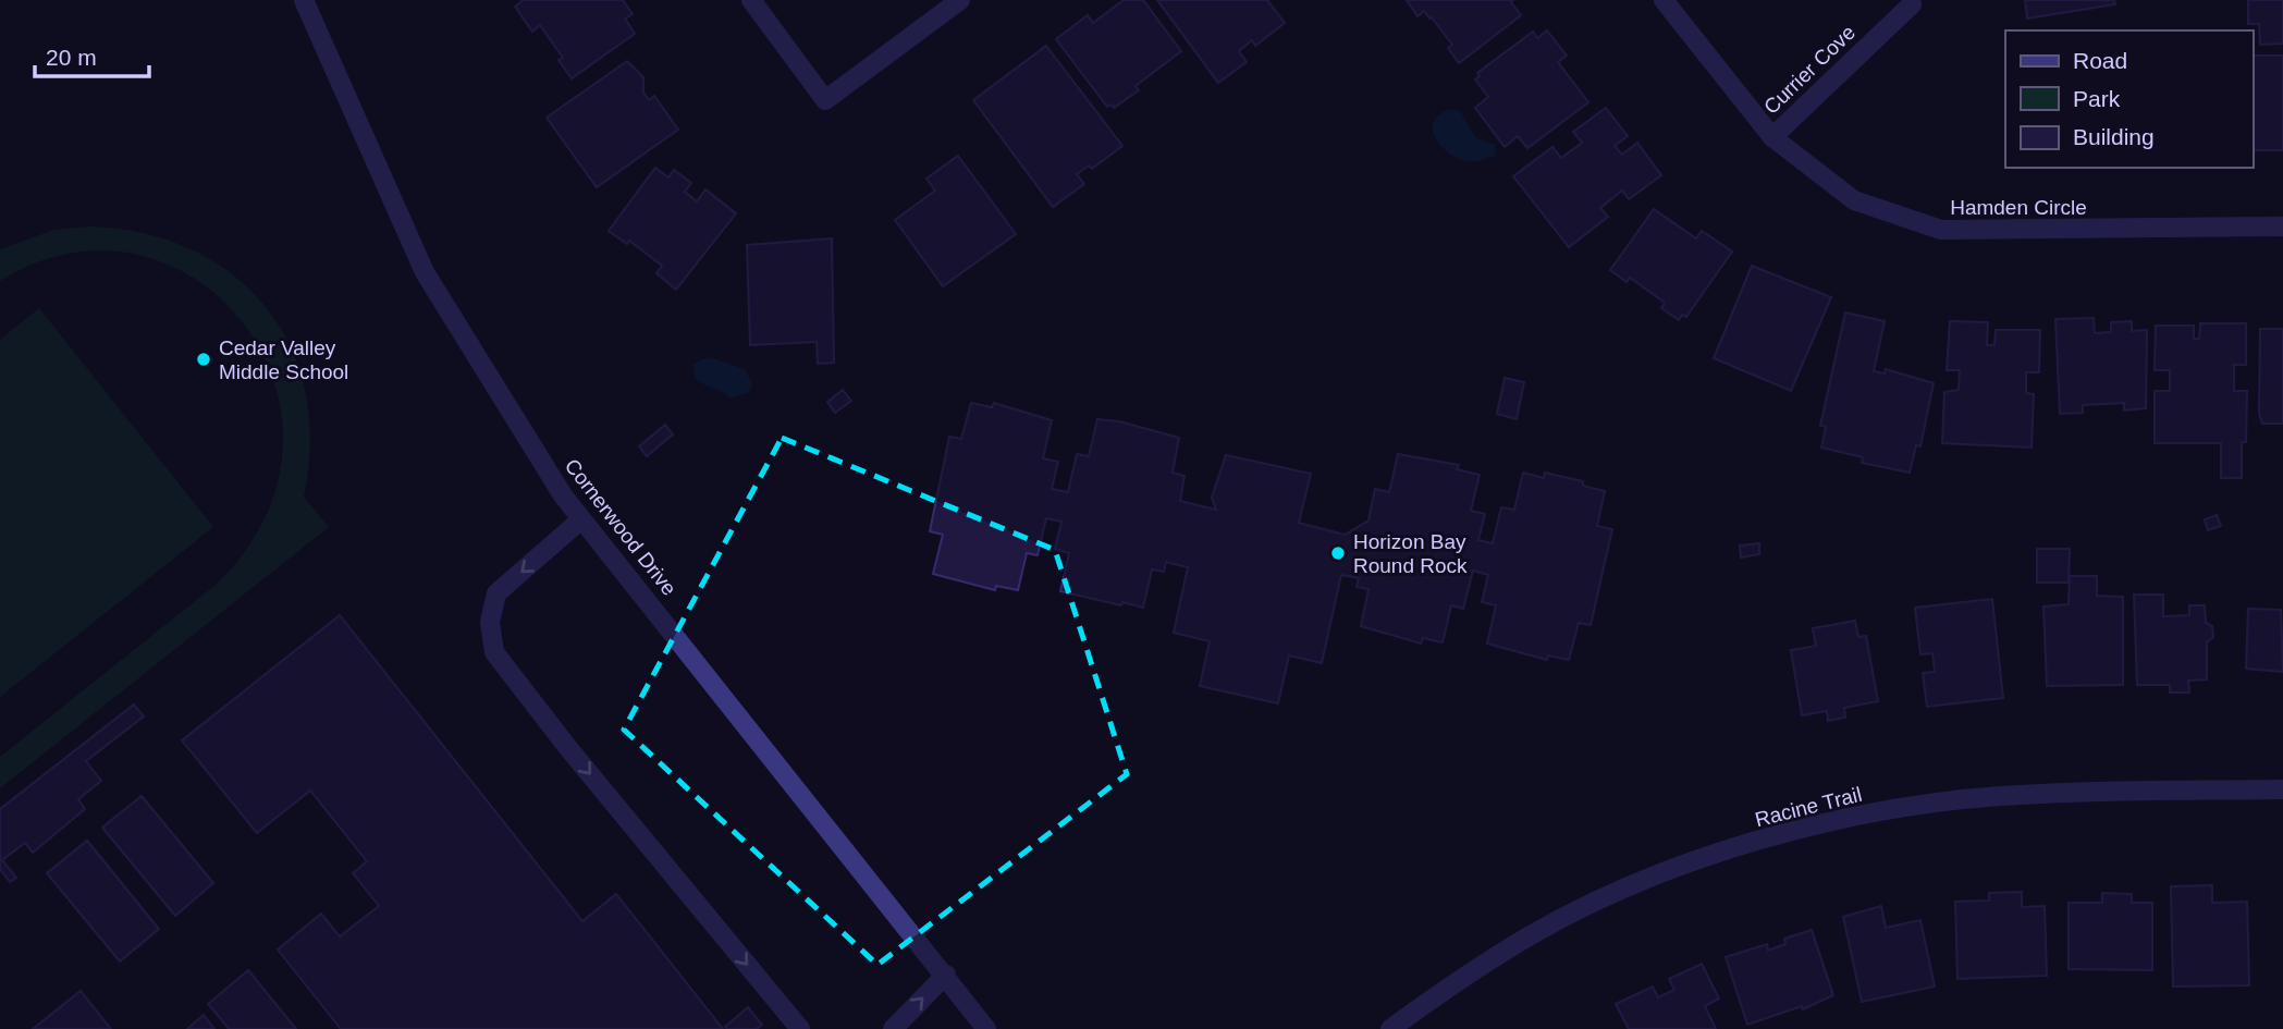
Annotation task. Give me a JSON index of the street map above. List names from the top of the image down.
{
  "streets": {
    "street": [
      "Currier Cove",
      "Hamden Circle",
      "Cornerwood Drive",
      "Racine Trail"
    ]
  },
  "crossings": [
    ["Currier Cove", "Hamden Circle"]
  ],
  "places": ["Cedar Valley Middle School", "Horizon Bay Round Rock"],
  "legend": ["Road", "Park", "Building"],
  "scale_bar": "20 m"
}
